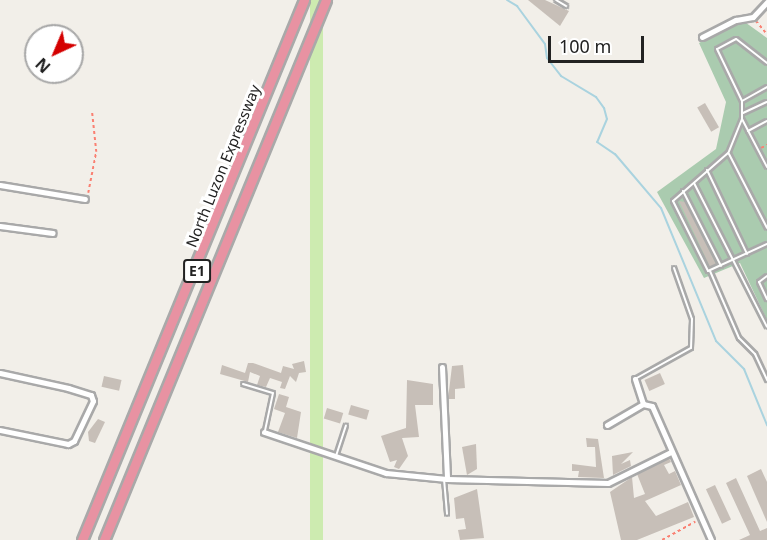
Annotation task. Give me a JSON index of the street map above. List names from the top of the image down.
{
  "streets": {
    "highway": ["North Luzon Expressway", "E1"]
  },
  "scale_bar": "100 m",
  "north": "bottom left"
}
